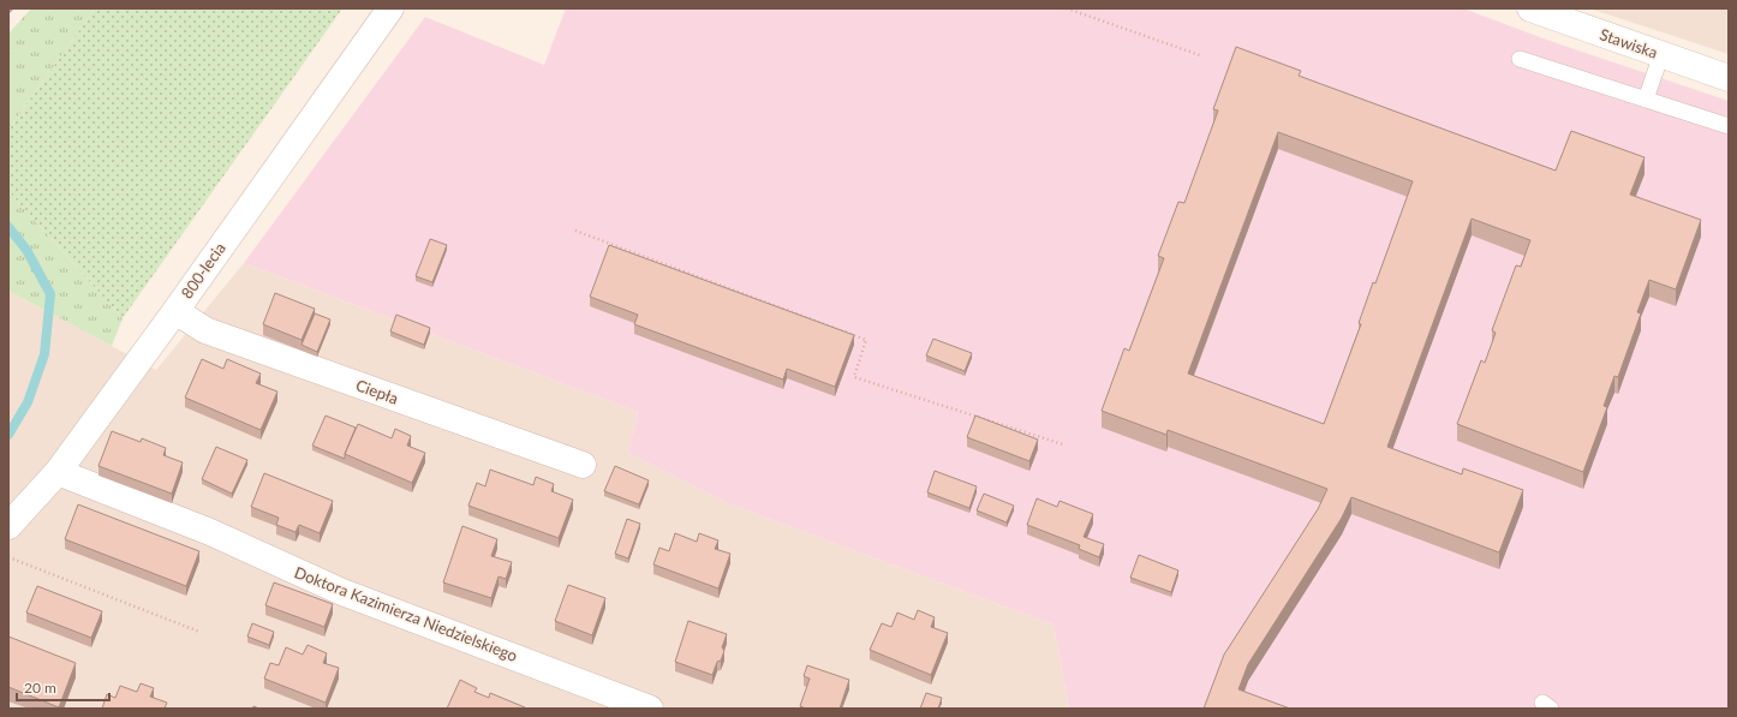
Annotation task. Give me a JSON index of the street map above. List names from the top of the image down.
{
  "streets": {
    "street": [
      "Stawiska",
      "800-lecia",
      "Ciepła",
      "Doktora Kazimierza Niedzielskiego"
    ]
  },
  "crossings": [
    ["800-lecia", "Ciepła"],
    ["800-lecia", "Doktora Kazimierza Niedzielskiego"]
  ],
  "scale_bar": "20 m"
}
